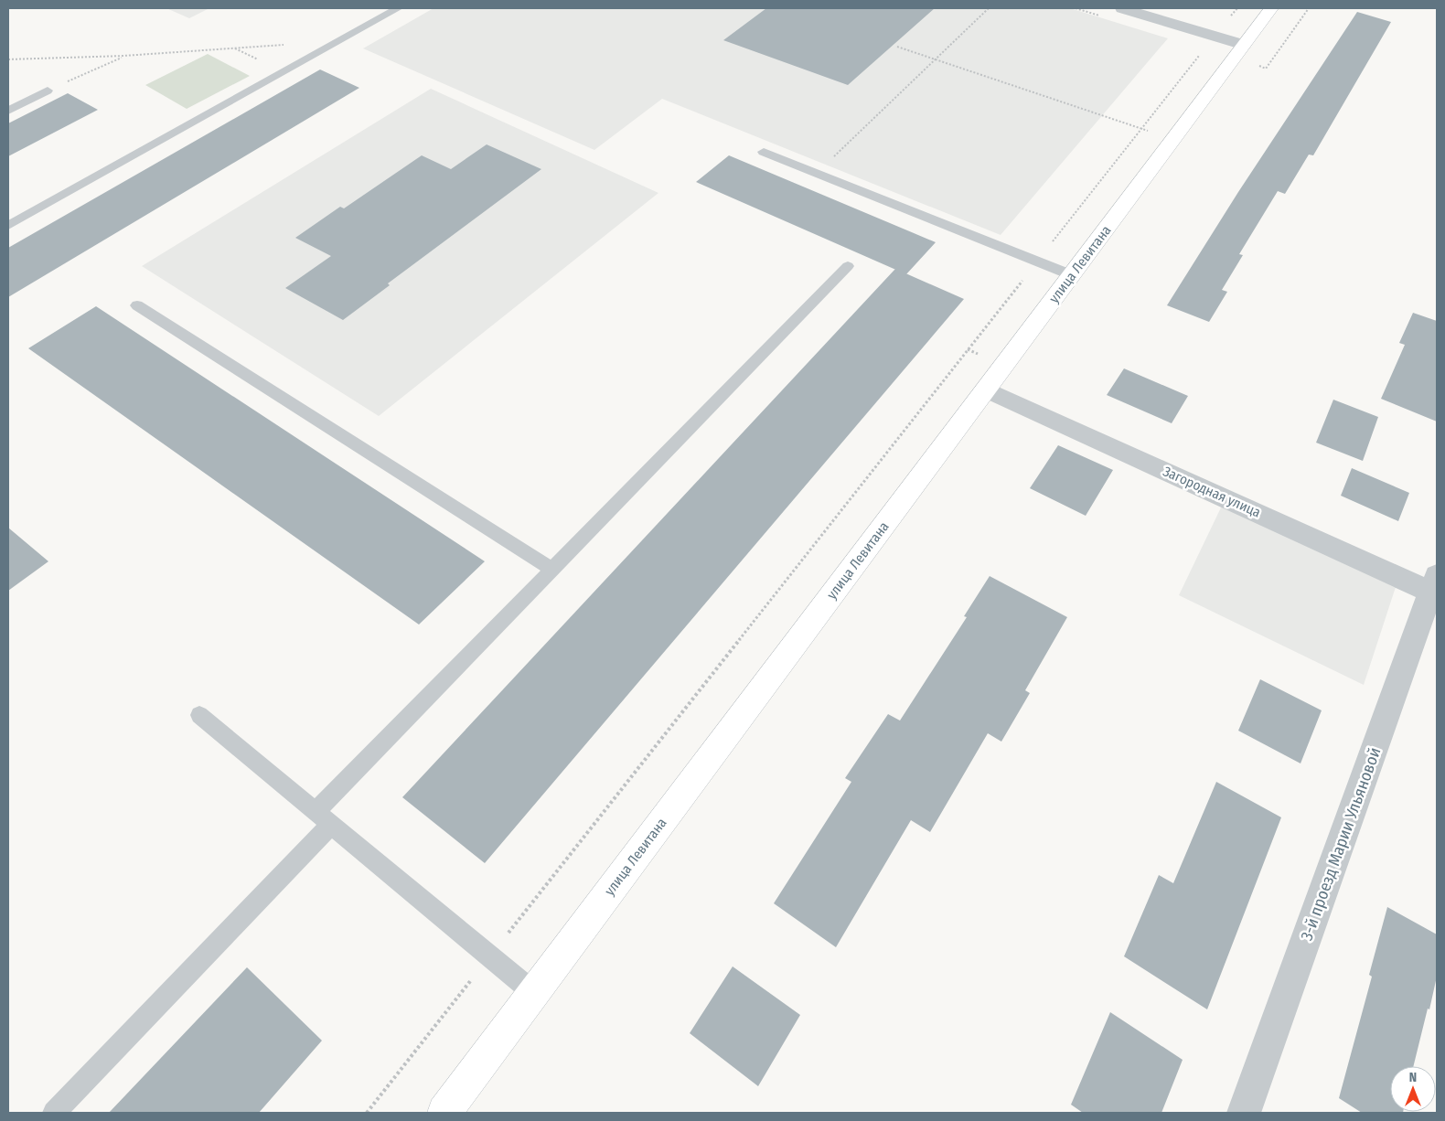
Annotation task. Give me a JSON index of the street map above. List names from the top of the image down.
{
  "streets": {
    "main road": ["улица Левитана"],
    "street": ["Загородная улица", "3-й проезд Марии Ульяновой"]
  },
  "crossings": [
    ["улица Левитана", "Загородная улица"],
    ["Загородная улица", "3-й проезд Марии Ульяновой"]
  ],
  "north": "top"
}
